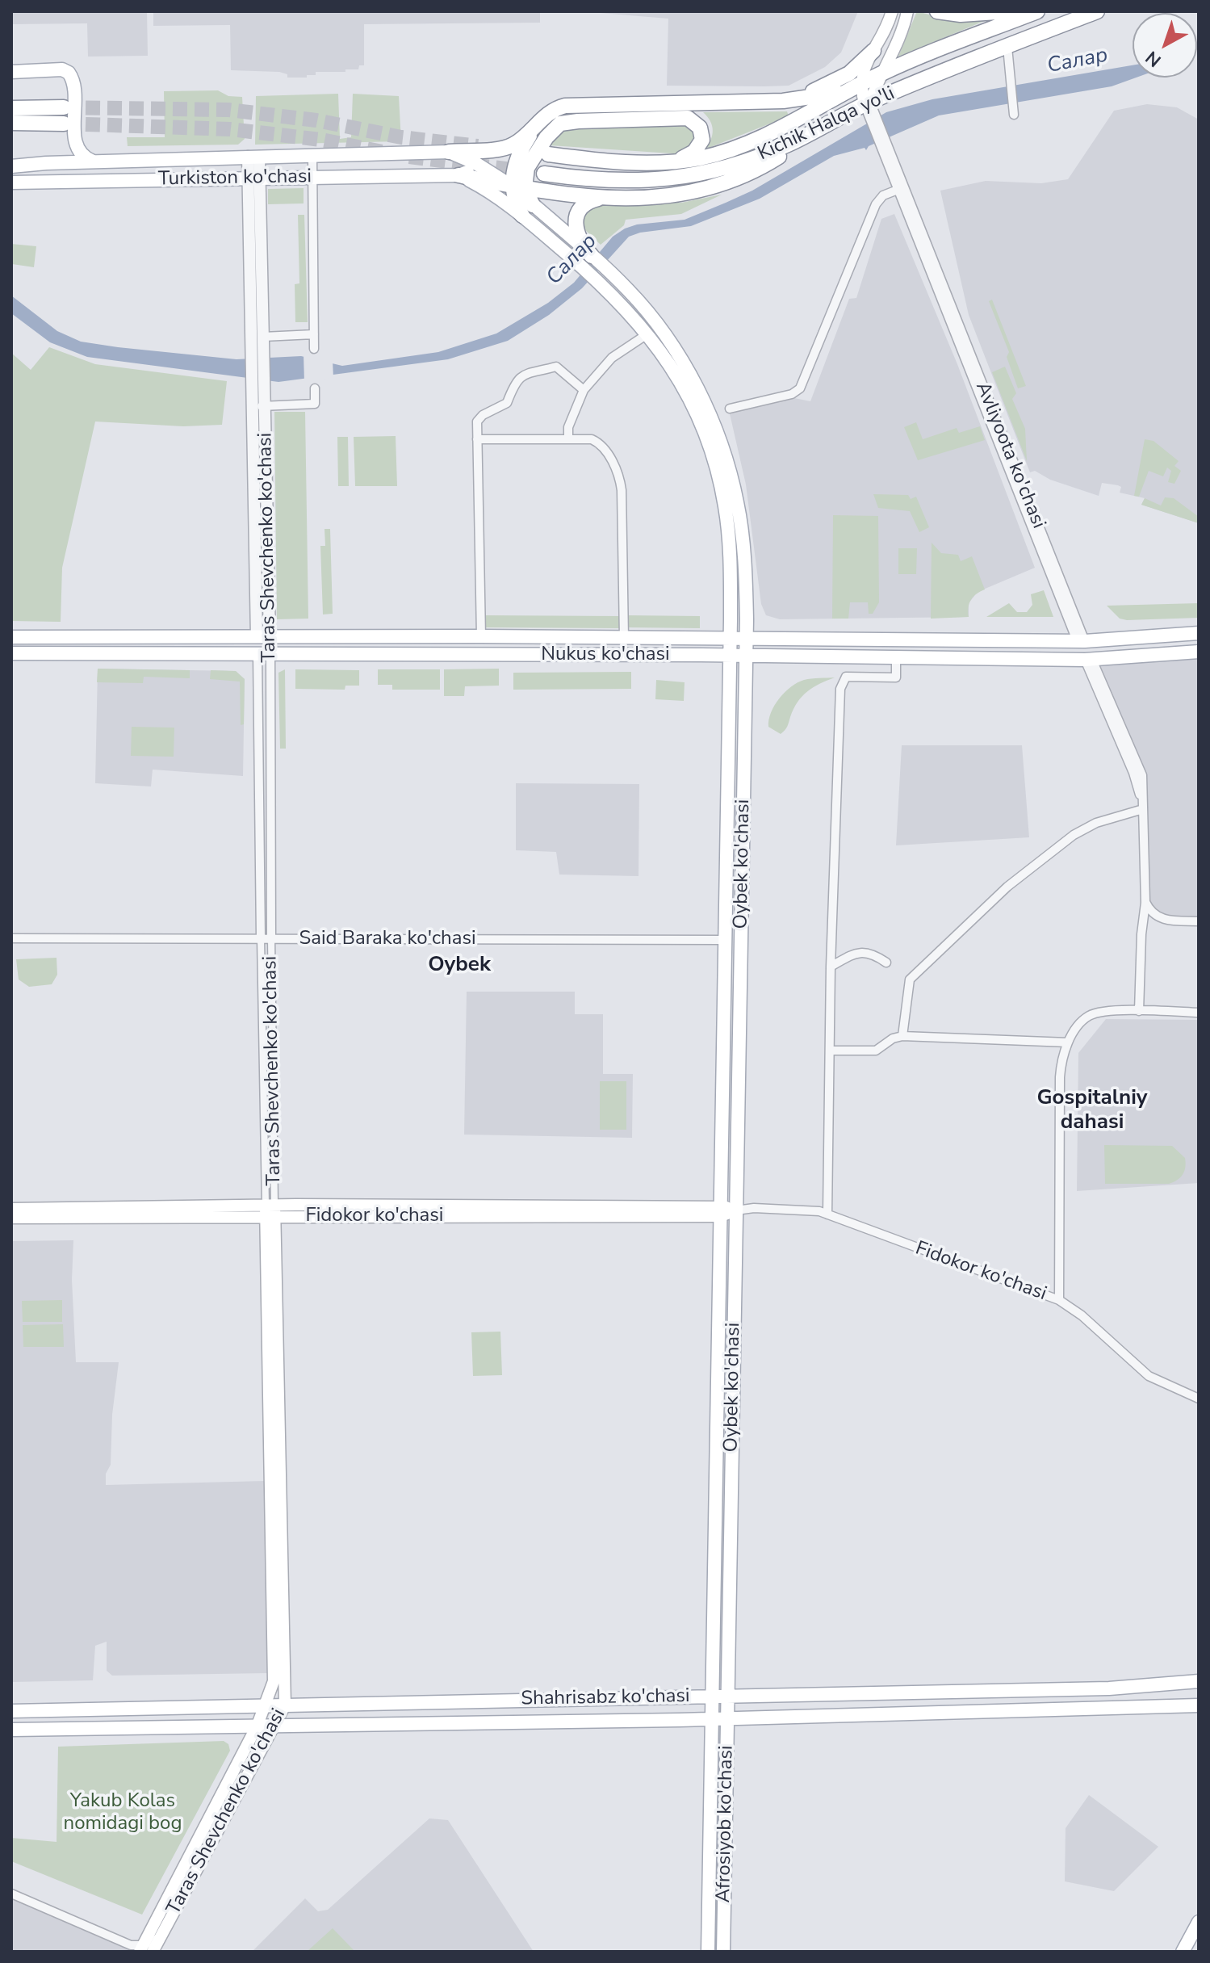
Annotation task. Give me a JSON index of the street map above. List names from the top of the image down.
{
  "streets": {
    "highway": ["Kichik Halqa yo'li"],
    "main road": [
      "Turkiston ko'chasi",
      "Avliyoota ko'chasi",
      "Taras Shevchenko ko'chasi",
      "Nukus ko'chasi",
      "Oybek ko'chasi",
      "Fidokor ko'chasi",
      "Shahrisabz ko'chasi",
      "Afrosiyob ko'chasi"
    ],
    "street": ["Said Baraka ko'chasi"]
  },
  "crossings": [
    ["Kichik Halqa yo'li", "Avliyoota ko'chasi"],
    ["Turkiston ko'chasi", "Taras Shevchenko ko'chasi"],
    ["Turkiston ko'chasi", "Oybek ko'chasi"],
    ["Avliyoota ko'chasi", "Nukus ko'chasi"],
    ["Taras Shevchenko ko'chasi", "Nukus ko'chasi"],
    ["Taras Shevchenko ko'chasi", "Said Baraka ko'chasi"],
    ["Taras Shevchenko ko'chasi", "Fidokor ko'chasi"],
    ["Taras Shevchenko ko'chasi", "Shahrisabz ko'chasi"],
    ["Nukus ko'chasi", "Oybek ko'chasi"],
    ["Oybek ko'chasi", "Said Baraka ko'chasi"],
    ["Oybek ko'chasi", "Fidokor ko'chasi"],
    ["Oybek ko'chasi", "Shahrisabz ko'chasi"],
    ["Oybek ko'chasi", "Afrosiyob ko'chasi"],
    ["Shahrisabz ko'chasi", "Afrosiyob ko'chasi"]
  ],
  "districts": ["Oybek", "Gospitalniy dahasi"],
  "water": ["Салар"],
  "parks": ["Yakub Kolas nomidagi bog"],
  "north": "bottom left"
}
